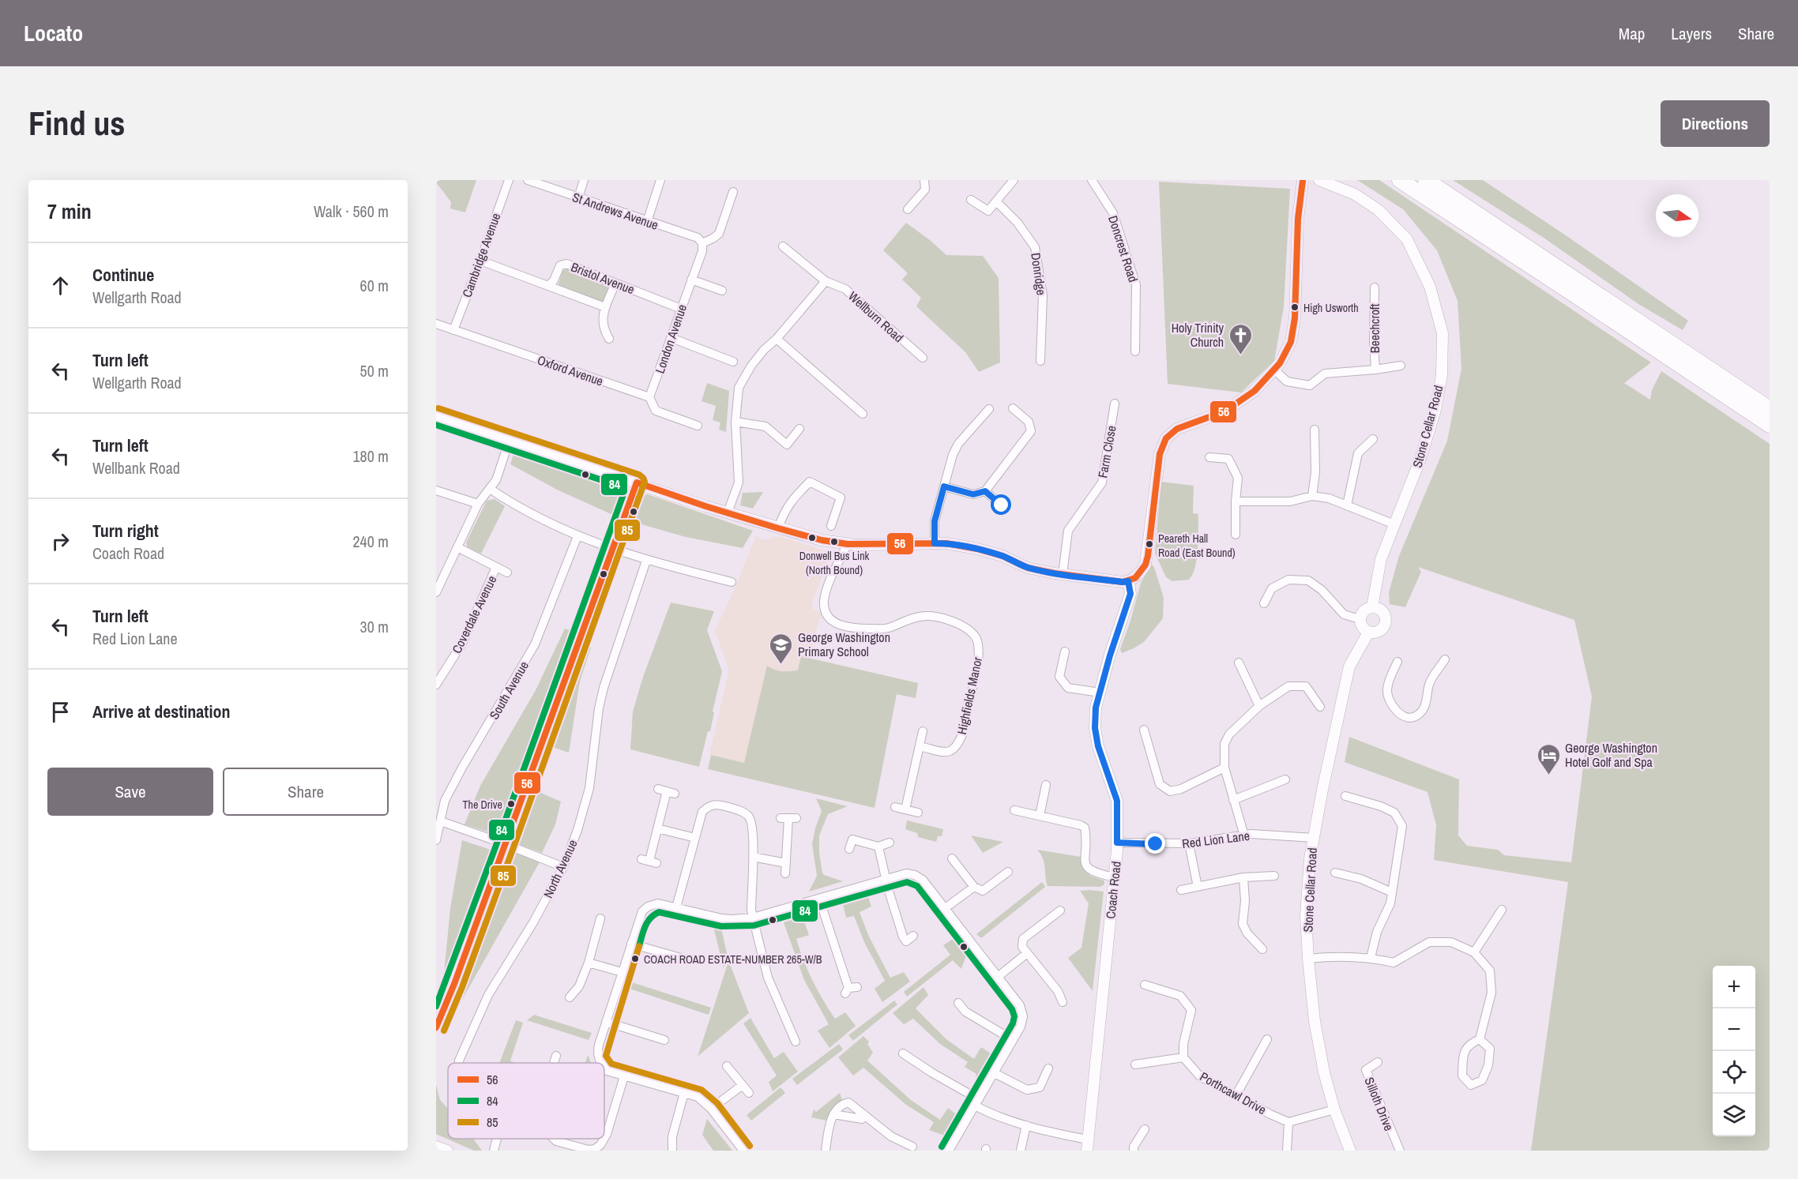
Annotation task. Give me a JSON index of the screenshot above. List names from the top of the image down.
{
  "streets": {
    "street": [
      "St Andrews Avenue",
      "Doncrest Road",
      "Cambridge Avenue",
      "Donridge",
      "Bristol Avenue",
      "Wellburn Road",
      "Beechcroft",
      "London Avenue",
      "Oxford Avenue",
      "Stone Cellar Road",
      "Farm Close",
      "Coverdale Avenue",
      "South Avenue",
      "Highfields Manor",
      "Red Lion Lane",
      "North Avenue",
      "Coach Road",
      "Porthcawl Drive",
      "Silloth Drive"
    ]
  },
  "crossings": [
    ["St Andrews Avenue", "London Avenue"],
    ["Cambridge Avenue", "Oxford Avenue"],
    ["Bristol Avenue", "London Avenue"],
    ["London Avenue", "Oxford Avenue"],
    ["Stone Cellar Road", "Red Lion Lane"],
    ["Red Lion Lane", "Coach Road"]
  ],
  "places": {
    "other": [
      "High Usworth",
      "Donwell Bus Link (North Bound)",
      "Peareth Hall Road (East Bound)",
      "The Drive",
      "COACH ROAD ESTATE-NUMBER 265-W/B"
    ],
    "church": ["Holy Trinity Church"],
    "school or university": ["George Washington Primary School"],
    "hotel": ["George Washington Hotel Golf and Spa"]
  },
  "lines": ["transit line 56", "transit line 85", "transit line 84"],
  "legend": ["56", "84", "85"],
  "north": "right",
  "page": {
    "header": "Locato",
    "nav": ["Map", "Layers", "Share"],
    "buttons": [
      "Directions",
      ["Save", "Share"]
    ],
    "title": "Find us",
    "heading": ["7 min", "Walk · 560 m"],
    "list": [
      ["Continue", "Wellgarth Road", "60 m"],
      ["Turn left", "Wellgarth Road", "50 m"],
      ["Turn left", "Wellbank Road", "180 m"],
      ["Turn right", "Coach Road", "240 m"],
      ["Turn left", "Red Lion Lane", "30 m"],
      "Arrive at destination"
    ],
    "map_buttons": ["+", "−"]
  }
}
